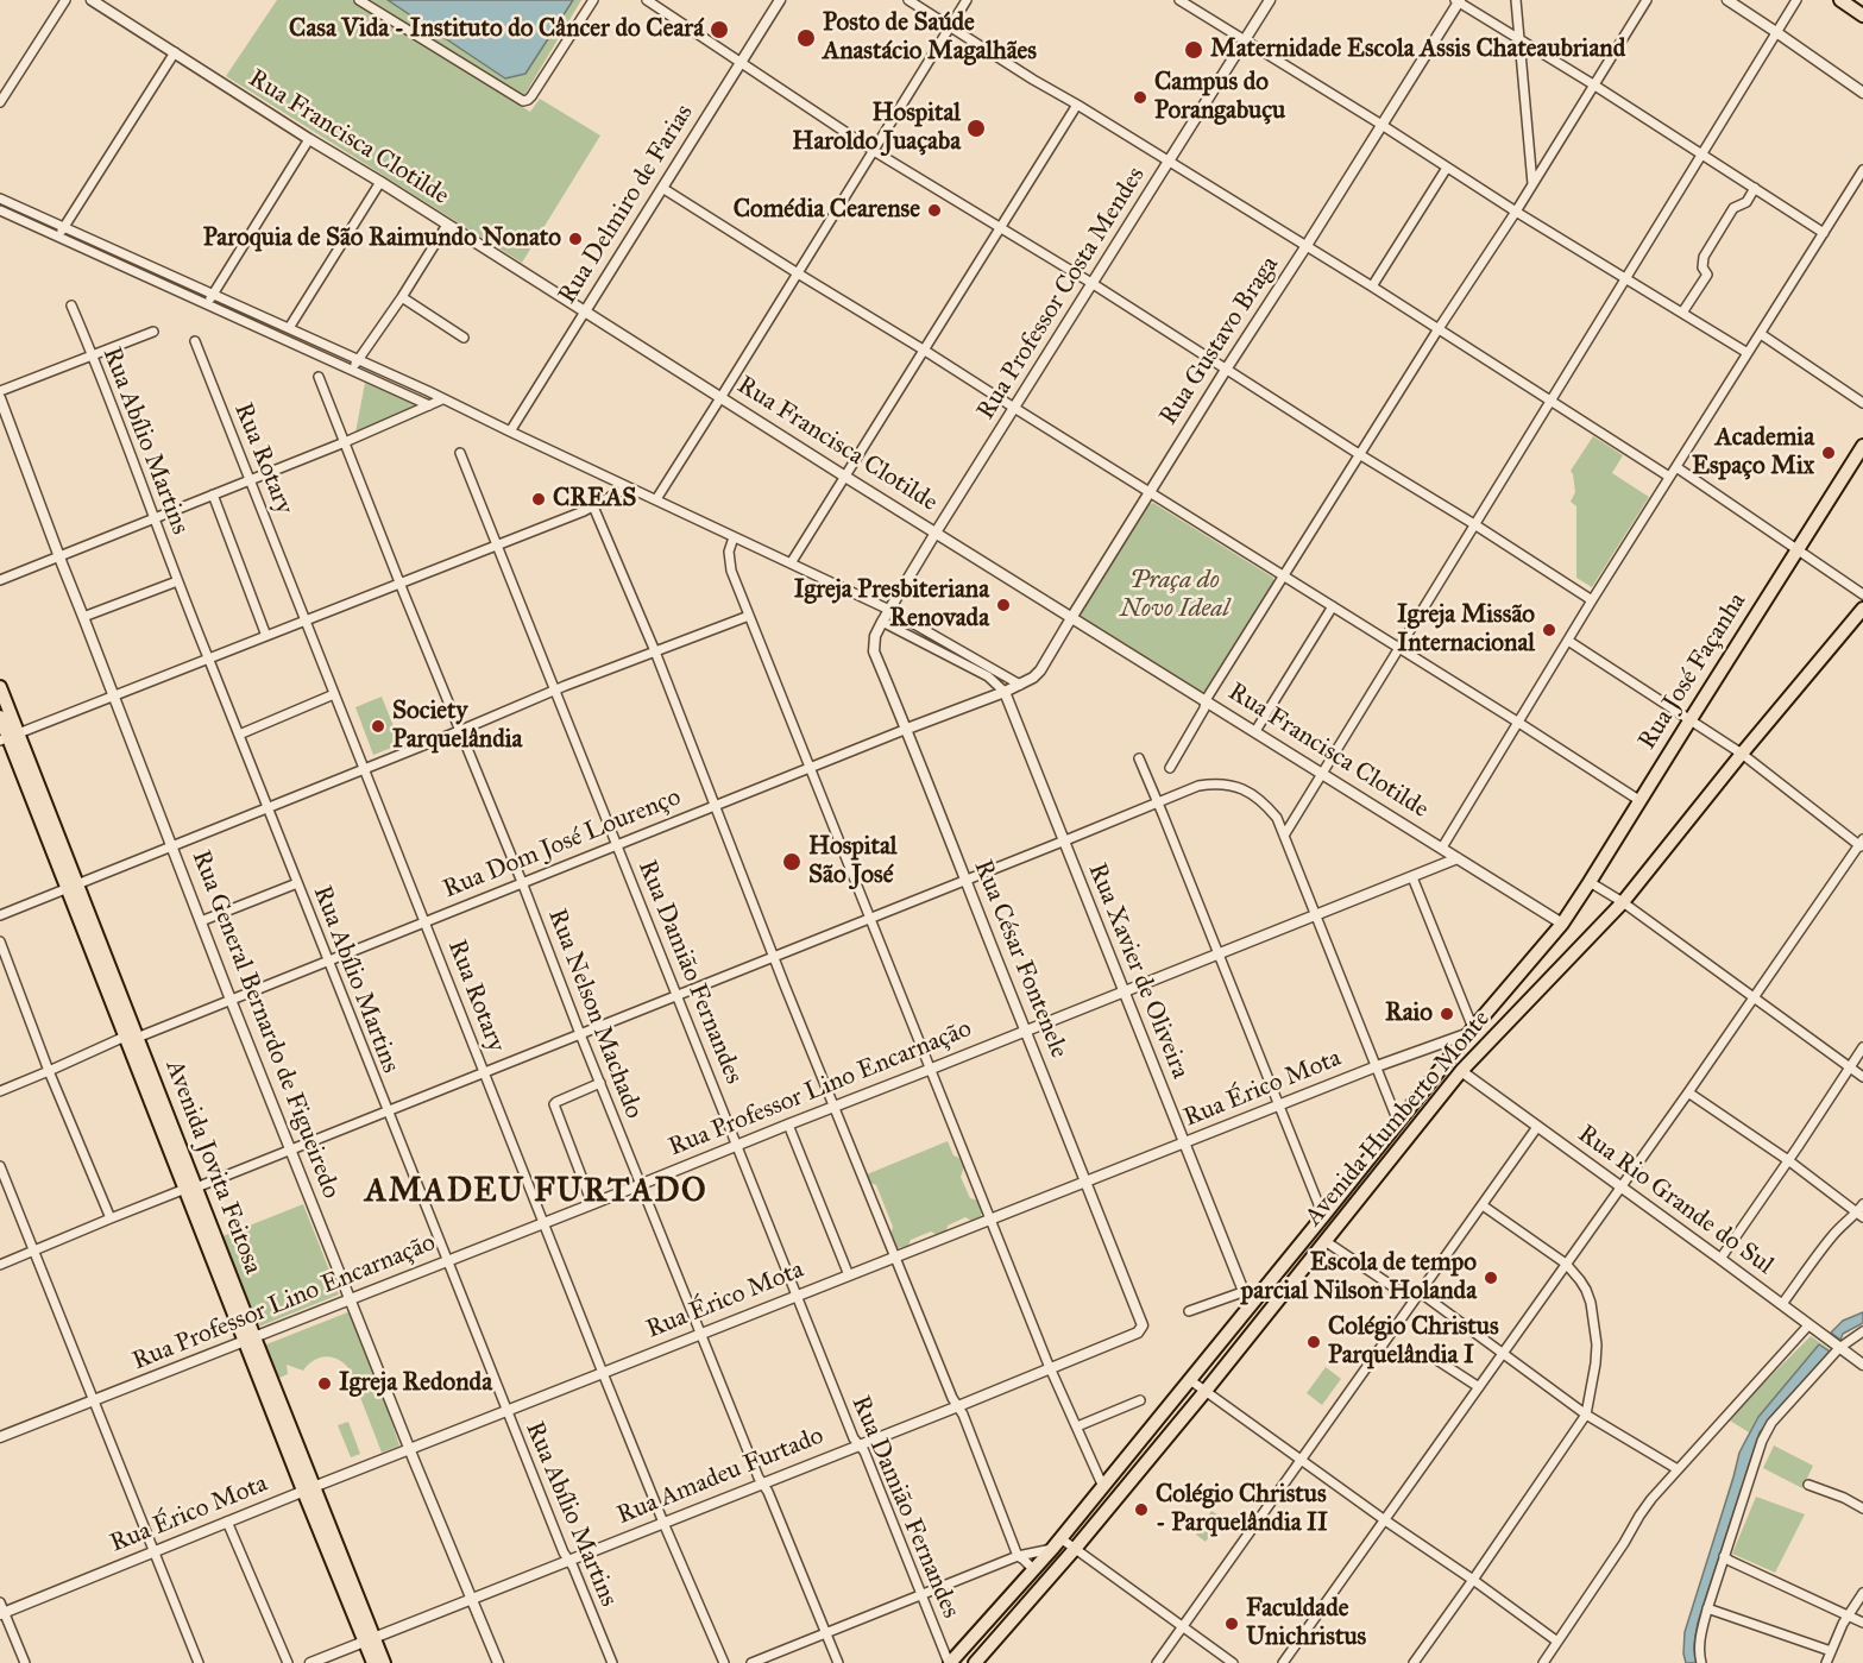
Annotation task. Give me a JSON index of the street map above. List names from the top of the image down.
{
  "streets": {
    "main road": ["Rua José Façanha", "Avenida Humberto Monte", "Avenida Jovita Feitosa"],
    "street": [
      "Rua Francisca Clotilde",
      "Rua Delmiro de Farias",
      "Rua Professor Costa Mendes",
      "Rua Gustavo Braga",
      "Rua Abílio Martins",
      "Rua Rotary",
      "Rua Dom José Lourenço",
      "Rua César Fontenele",
      "Rua Xavier de Oliveira",
      "Rua Damião Fernandes",
      "Rua Nelson Machado",
      "Rua General Bernardo de Figueiredo",
      "Rua Professor Lino Encarnação",
      "Rua Érico Mota",
      "Rua Rio Grande do Sul",
      "Rua Amadeu Furtado"
    ]
  },
  "crossings": [
    ["Rua Francisca Clotilde", "Rua Delmiro de Farias"],
    ["Rua Francisca Clotilde", "Rua Professor Costa Mendes"],
    ["Rua Francisca Clotilde", "Rua Gustavo Braga"],
    ["Rua Francisca Clotilde", "Rua José Façanha"],
    ["Rua Francisca Clotilde", "Rua Professor Lino Encarnação"],
    ["Rua Francisca Clotilde", "Avenida Humberto Monte"],
    ["Rua Professor Costa Mendes", "Rua César Fontenele"],
    ["Rua Gustavo Braga", "Rua Dom José Lourenço"],
    ["Rua Gustavo Braga", "Rua Xavier de Oliveira"],
    ["Rua Abílio Martins", "Rua Dom José Lourenço"],
    ["Rua Abílio Martins", "Rua Professor Lino Encarnação"],
    ["Rua Abílio Martins", "Rua Érico Mota"],
    ["Rua Abílio Martins", "Rua Amadeu Furtado"],
    ["Rua Rotary", "Rua Dom José Lourenço"],
    ["Rua Rotary", "Rua Professor Lino Encarnação"],
    ["Rua Rotary", "Rua Érico Mota"],
    ["Rua Rotary", "Rua Amadeu Furtado"],
    ["Rua José Façanha", "Avenida Humberto Monte"],
    ["Rua Dom José Lourenço", "Rua César Fontenele"],
    ["Rua Dom José Lourenço", "Rua Xavier de Oliveira"],
    ["Rua Dom José Lourenço", "Rua Damião Fernandes"],
    ["Rua Dom José Lourenço", "Rua Nelson Machado"],
    ["Rua Dom José Lourenço", "Rua General Bernardo de Figueiredo"],
    ["Rua Dom José Lourenço", "Avenida Jovita Feitosa"],
    ["Rua César Fontenele", "Rua Professor Lino Encarnação"],
    ["Rua César Fontenele", "Rua Érico Mota"],
    ["Rua César Fontenele", "Rua Amadeu Furtado"],
    ["Rua Xavier de Oliveira", "Rua Professor Lino Encarnação"],
    ["Rua Xavier de Oliveira", "Rua Érico Mota"],
    ["Rua Xavier de Oliveira", "Avenida Humberto Monte"],
    ["Rua Damião Fernandes", "Rua Professor Lino Encarnação"],
    ["Rua Damião Fernandes", "Rua Érico Mota"],
    ["Rua Damião Fernandes", "Avenida Humberto Monte"],
    ["Rua Damião Fernandes", "Rua Amadeu Furtado"],
    ["Rua Nelson Machado", "Rua Professor Lino Encarnação"],
    ["Rua Nelson Machado", "Rua Érico Mota"],
    ["Rua Nelson Machado", "Rua Amadeu Furtado"],
    ["Rua General Bernardo de Figueiredo", "Rua Professor Lino Encarnação"],
    ["Rua General Bernardo de Figueiredo", "Rua Érico Mota"],
    ["Rua General Bernardo de Figueiredo", "Rua Amadeu Furtado"],
    ["Rua Professor Lino Encarnação", "Avenida Jovita Feitosa"],
    ["Rua Érico Mota", "Avenida Humberto Monte"],
    ["Rua Érico Mota", "Avenida Jovita Feitosa"],
    ["Avenida Humberto Monte", "Rua Rio Grande do Sul"],
    ["Avenida Jovita Feitosa", "Rua Amadeu Furtado"]
  ],
  "districts": ["AMADEU FURTADO"],
  "parks": ["Praça do Novo Ideal"],
  "places": [
    "Casa Vida - Instituto do Câncer do Ceará",
    "Posto de Saúde Anastácio Magalhães",
    "Maternidade Escola Assis Chateaubriand",
    "Campus do Porangabuçu",
    "Hospital Haroldo Juaçaba",
    "Comédia Cearense",
    "Paroquia de São Raimundo Nonato",
    "Academia Espaço Mix",
    "CREAS",
    "Igreja Presbiteriana Renovada",
    "Igreja Missão Internacional",
    "Society Parquelândia",
    "Hospital São José",
    "Raio",
    "Escola de tempo parcial Nilson Holanda",
    "Colégio Christus Parquelândia I",
    "Igreja Redonda",
    "Colégio Christus - Parquelândia II",
    "Faculdade Unichristus"
  ]
}
